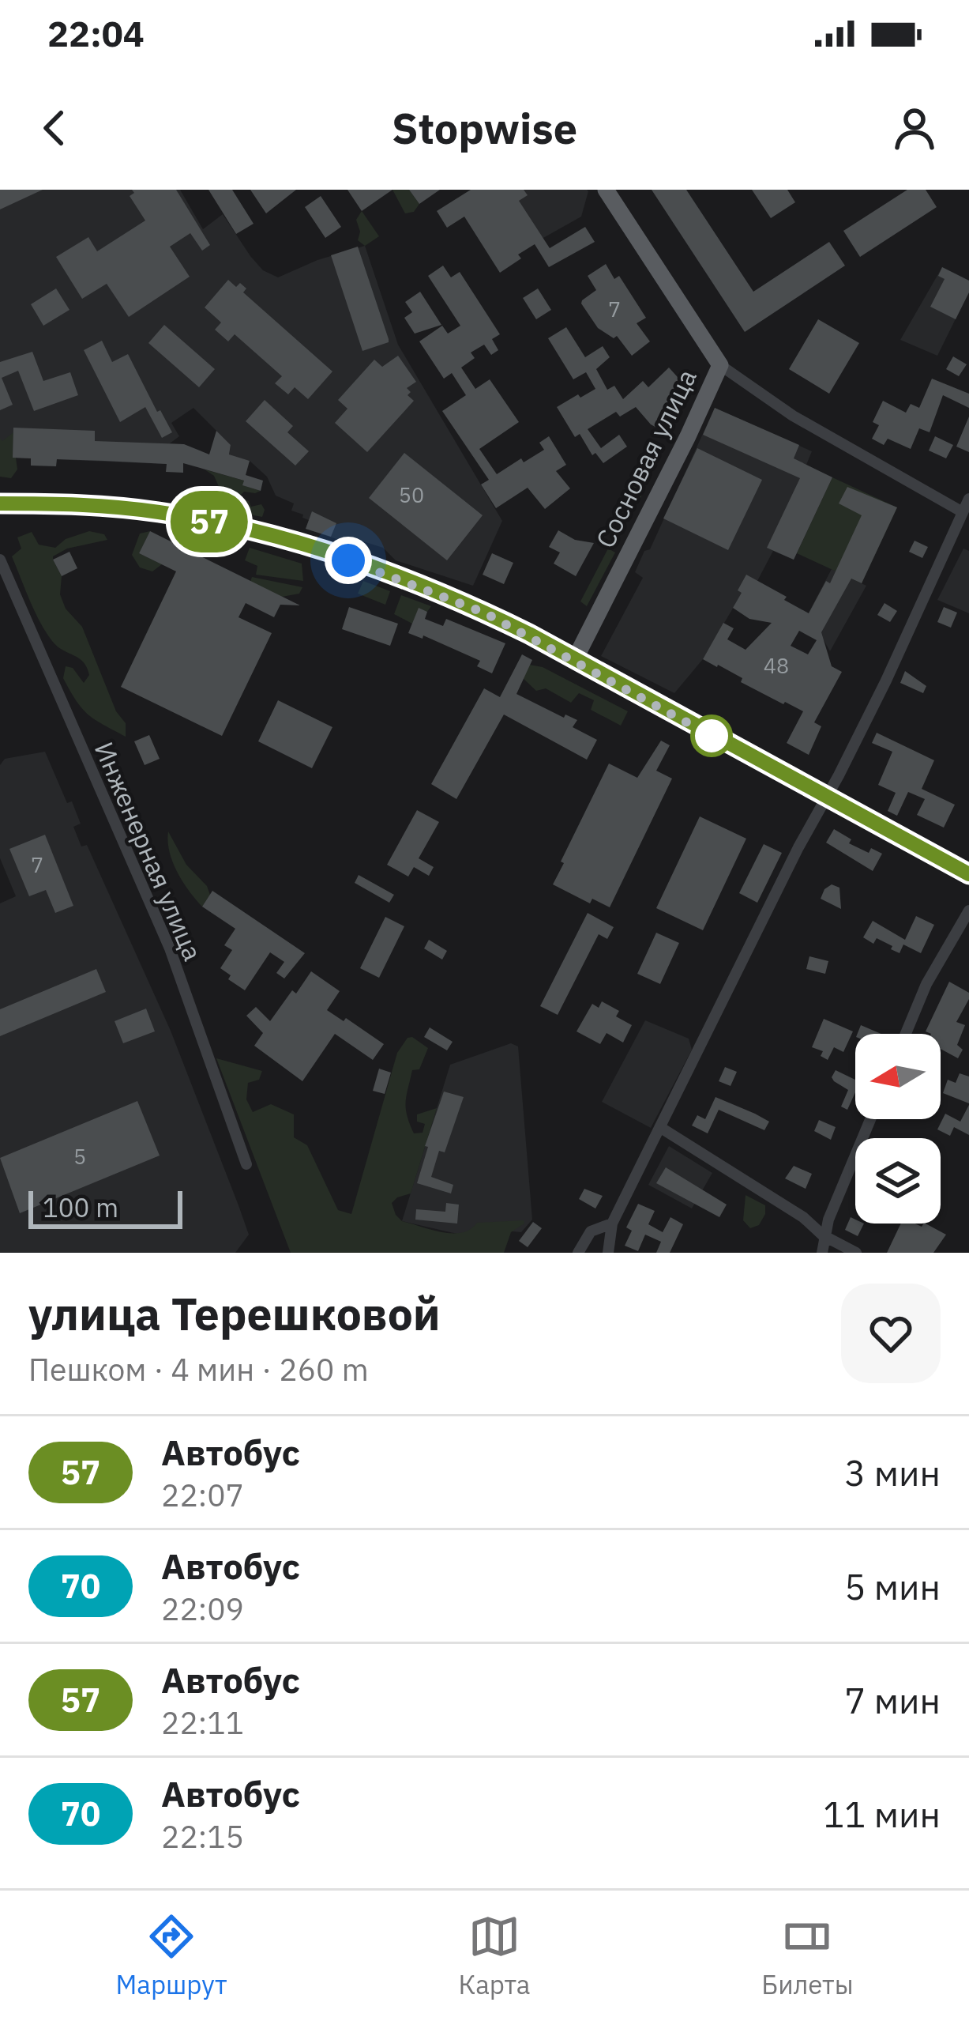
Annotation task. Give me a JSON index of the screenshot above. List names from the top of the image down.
{
  "streets": {
    "main road": ["Сосновая улица"],
    "street": ["Инженерная улица"]
  },
  "lines": ["bus line 57"],
  "house_numbers": [
    "7",
    "50",
    "48",
    "7",
    "5"
  ],
  "scale_bar": "100 m",
  "north": "left",
  "page": {
    "status": "22:04",
    "header": "Stopwise",
    "on_map": "57",
    "scale": "100 m",
    "heading": ["улица Терешковой", "Пешком · 4 мин · 260 m"],
    "list": [
      {
        "mark": "57",
        "name": "Автобус",
        "note": "22:07",
        "value": "3 мин"
      },
      {
        "mark": "70",
        "name": "Автобус",
        "note": "22:09",
        "value": "5 мин"
      },
      {
        "mark": "57",
        "name": "Автобус",
        "note": "22:11",
        "value": "7 мин"
      },
      {
        "mark": "70",
        "name": "Автобус",
        "note": "22:15",
        "value": "11 мин"
      }
    ],
    "tabs": ["Маршрут", "Карта", "Билеты"]
  }
}
